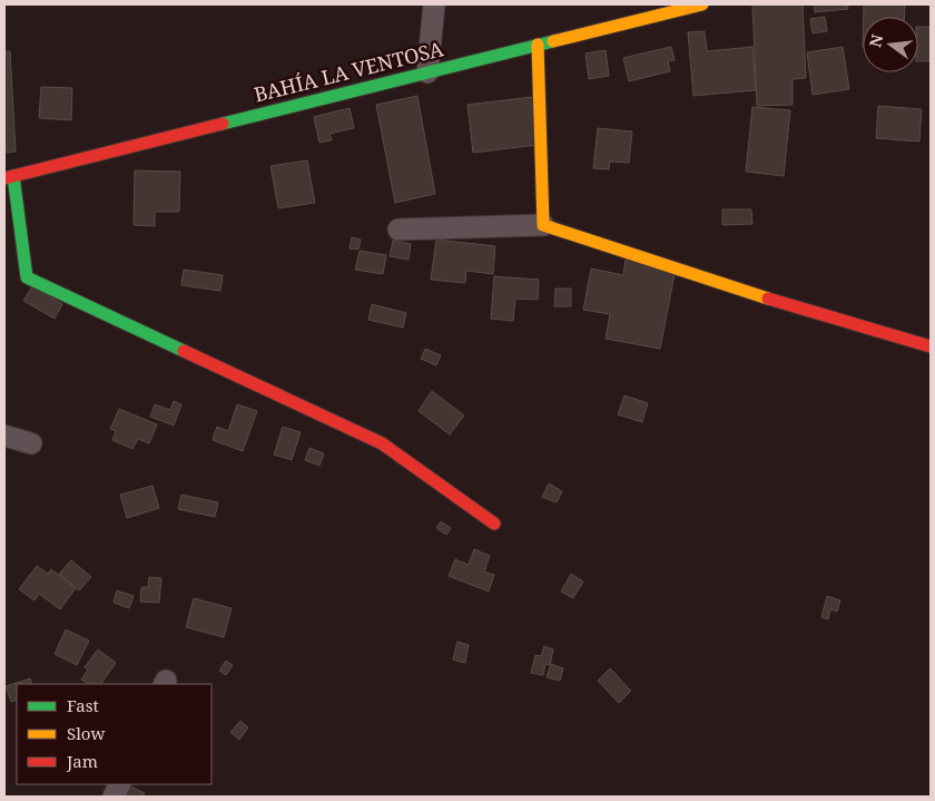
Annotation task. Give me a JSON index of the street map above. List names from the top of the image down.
{
  "streets": {
    "street": ["BAHÍA LA VENTOSA"]
  },
  "legend": ["Fast", "Slow", "Jam"],
  "north": "left"
}
